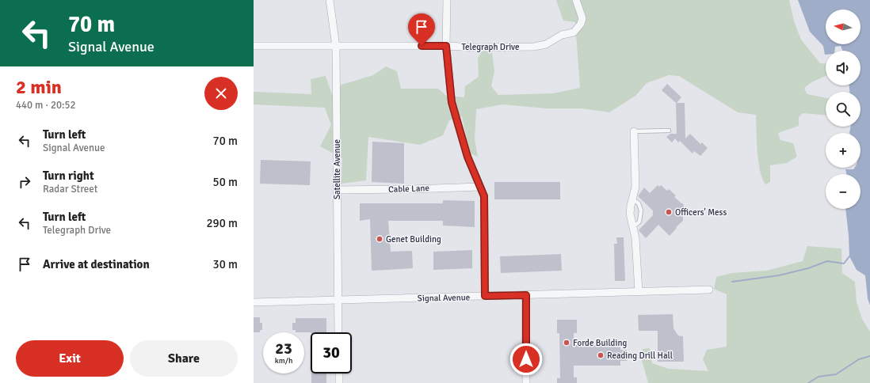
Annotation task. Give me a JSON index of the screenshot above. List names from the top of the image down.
{
  "streets": {
    "street": [
      "Telegraph Drive",
      "Satellite Avenue",
      "Cable Lane",
      "Signal Avenue"
    ]
  },
  "crossings": [
    ["Telegraph Drive", "Satellite Avenue"],
    ["Satellite Avenue", "Cable Lane"],
    ["Satellite Avenue", "Signal Avenue"]
  ],
  "places": [
    "Officers' Mess",
    "Genet Building",
    "Forde Building",
    "Reading Drill Hall"
  ],
  "north": "left",
  "page": {
    "turn": ["70 m", "Signal Avenue"],
    "map_buttons": ["+", "−"],
    "heading": ["2 min", "440 m · 20:52"],
    "list": [
      {
        "name": "Turn left",
        "note": "Signal Avenue",
        "value": "70 m"
      },
      {
        "name": "Turn right",
        "note": "Radar Street",
        "value": "50 m"
      },
      {
        "name": "Turn left",
        "note": "Telegraph Drive",
        "value": "290 m"
      },
      {
        "name": "Arrive at destination",
        "value": "30 m"
      }
    ],
    "speed": "23 km/h",
    "limit": "30",
    "buttons": ["Exit", "Share"]
  }
}
